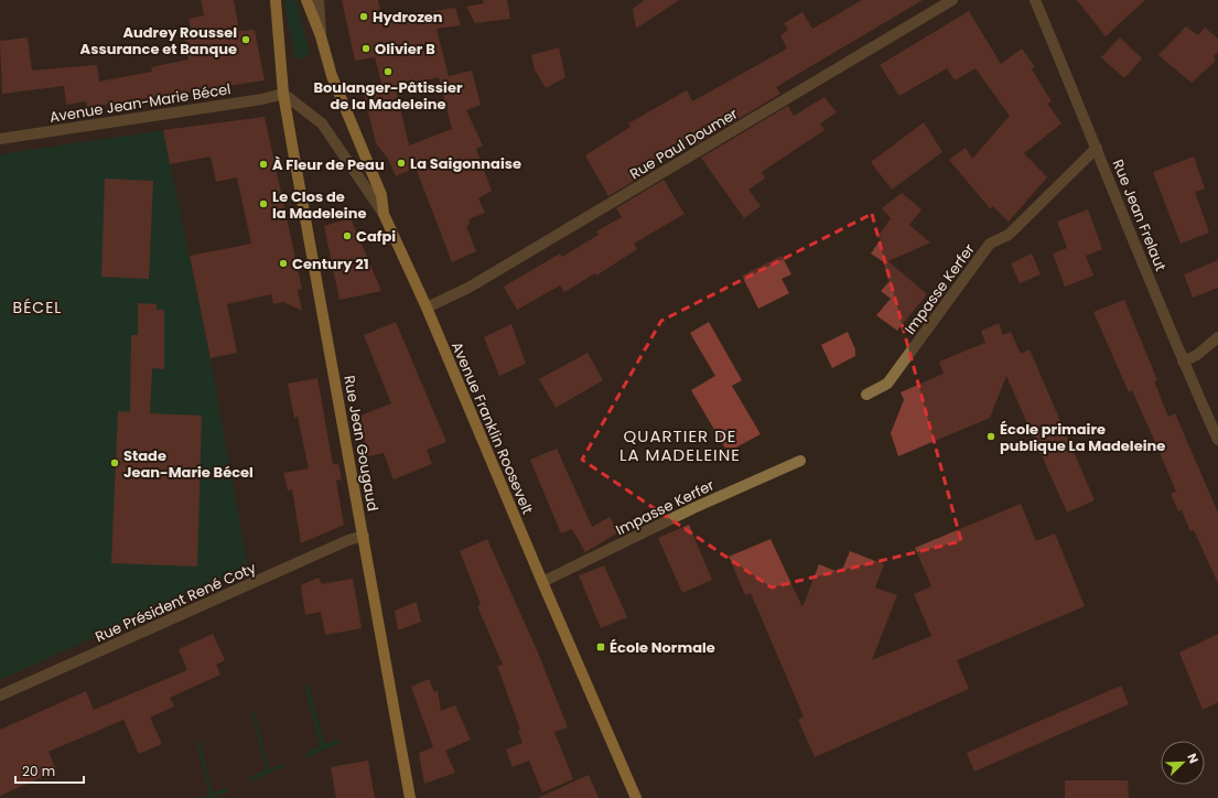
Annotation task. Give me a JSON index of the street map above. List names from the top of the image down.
{
  "streets": {
    "main road": ["Avenue Franklin Roosevelt", "Rue Jean Gougaud"],
    "street": [
      "Avenue Jean-Marie Bécel",
      "Rue Paul Doumer",
      "Rue Jean Frelaut",
      "Impasse Kerfer",
      "Rue Président René Coty"
    ]
  },
  "crossings": [
    ["Avenue Jean-Marie Bécel", "Avenue Franklin Roosevelt"],
    ["Avenue Jean-Marie Bécel", "Rue Jean Gougaud"],
    ["Rue Paul Doumer", "Avenue Franklin Roosevelt"],
    ["Rue Jean Frelaut", "Impasse Kerfer"],
    ["Impasse Kerfer", "Avenue Franklin Roosevelt"],
    ["Avenue Franklin Roosevelt", "Rue Jean Gougaud"],
    ["Rue Jean Gougaud", "Rue Président René Coty"]
  ],
  "districts": ["BÉCEL", "QUARTIER DE LA MADELEINE"],
  "places": {
    "other": [
      "Hydrozen",
      "Audrey Roussel Assurance et Banque",
      "Olivier B",
      "Boulanger-Pâtissier de la Madeleine",
      "La Saigonnaise",
      "À Fleur de Peau",
      "Le Clos de la Madeleine",
      "Cafpi",
      "Century 21",
      "École primaire publique La Madeleine",
      "Stade Jean-Marie Bécel"
    ],
    "transit": ["École Normale"]
  },
  "scale_bar": "20 m",
  "north": "top right"
}
